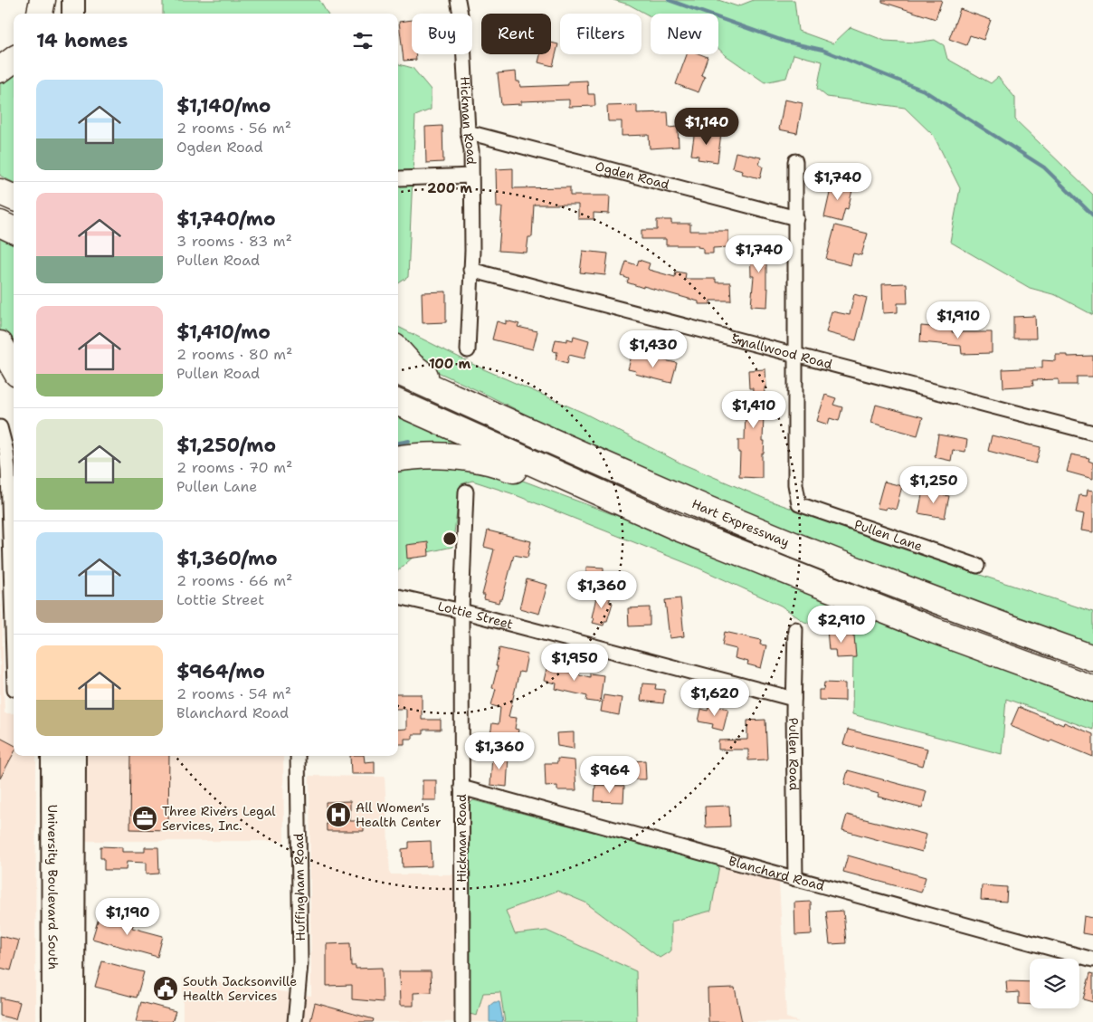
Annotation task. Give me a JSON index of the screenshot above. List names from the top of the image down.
{
  "streets": {
    "highway": ["Hart Expressway"],
    "main road": ["University Boulevard South"],
    "street": [
      "Hickman Road",
      "Ogden Road",
      "Smallwood Road",
      "Pullen Lane",
      "Lottie Street",
      "Pullen Road",
      "Blanchard Road",
      "Huffingham Road"
    ]
  },
  "crossings": [
    ["Hickman Road", "Ogden Road"],
    ["Hickman Road", "Smallwood Road"],
    ["Hickman Road", "Lottie Street"],
    ["Hickman Road", "Blanchard Road"],
    ["Smallwood Road", "Pullen Lane"],
    ["Lottie Street", "Pullen Road"],
    ["Pullen Road", "Blanchard Road"]
  ],
  "places": {
    "hospital": ["All Women's Health Center"],
    "office": ["Three Rivers Legal Services, Inc."],
    "public building": ["South Jacksonville Health Services"]
  },
  "page": {
    "chip": [
      "Buy",
      "Rent",
      "Filters",
      "New"
    ],
    "heading": "14 homes",
    "list": [
      {
        "name": "$1,140/mo",
        "note": "2 rooms · 56 m² · Ogden Road"
      },
      {
        "name": "$1,740/mo",
        "note": "3 rooms · 83 m² · Pullen Road"
      },
      {
        "name": "$1,410/mo",
        "note": "2 rooms · 80 m² · Pullen Road"
      },
      {
        "name": "$1,250/mo",
        "note": "2 rooms · 70 m² · Pullen Lane"
      },
      {
        "name": "$1,360/mo",
        "note": "2 rooms · 66 m² · Lottie Street"
      },
      {
        "name": "$964/mo",
        "note": "2 rooms · 54 m² · Blanchard Road"
      }
    ],
    "price": [
      "$1,140",
      "$1,740",
      "$1,740",
      "$1,910",
      "$1,430",
      "$1,410",
      "$1,250",
      "$1,360",
      "$2,910",
      "$1,950",
      "$1,620",
      "$1,360",
      "$964",
      "$1,190"
    ]
  },
  "rings": ["200 m", "100 m"]
}
